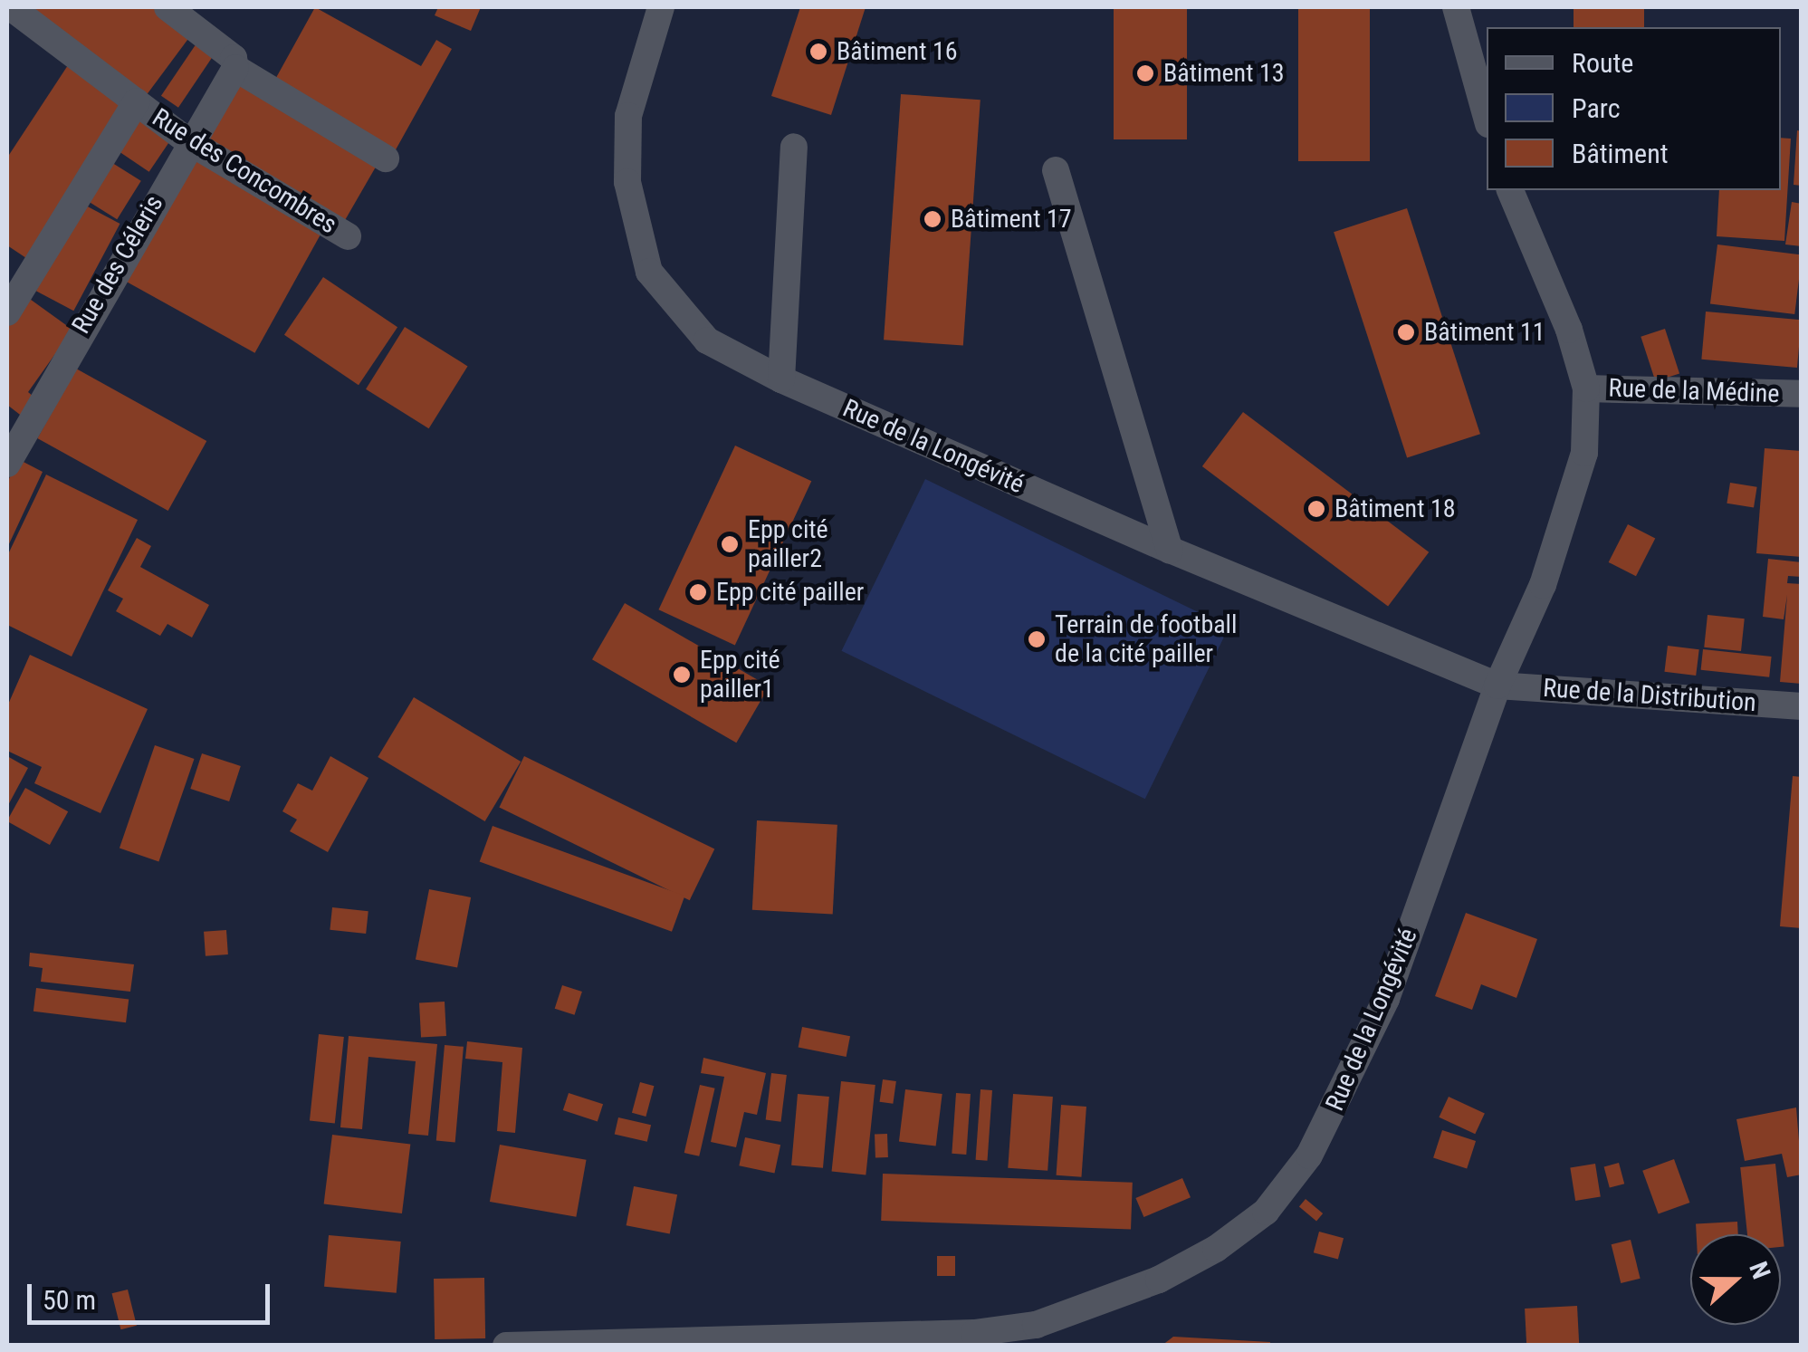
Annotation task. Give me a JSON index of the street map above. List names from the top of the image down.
{
  "streets": {
    "street": [
      "Rue des Concombres",
      "Rue des Céleris",
      "Rue de la Médine",
      "Rue de la Longévité",
      "Rue de la Distribution"
    ]
  },
  "crossings": [
    ["Rue des Concombres", "Rue des Céleris"],
    ["Rue de la Médine", "Rue de la Longévité"],
    ["Rue de la Longévité", "Rue de la Distribution"]
  ],
  "places": [
    "Bâtiment 16",
    "Bâtiment 13",
    "Bâtiment 17",
    "Bâtiment 11",
    "Bâtiment 18",
    "Epp cité pailler2",
    "Epp cité pailler",
    "Terrain de football de la cité pailler",
    "Epp cité pailler1"
  ],
  "legend": ["Route", "Parc", "Bâtiment"],
  "scale_bar": "50 m",
  "north": "right"
}
